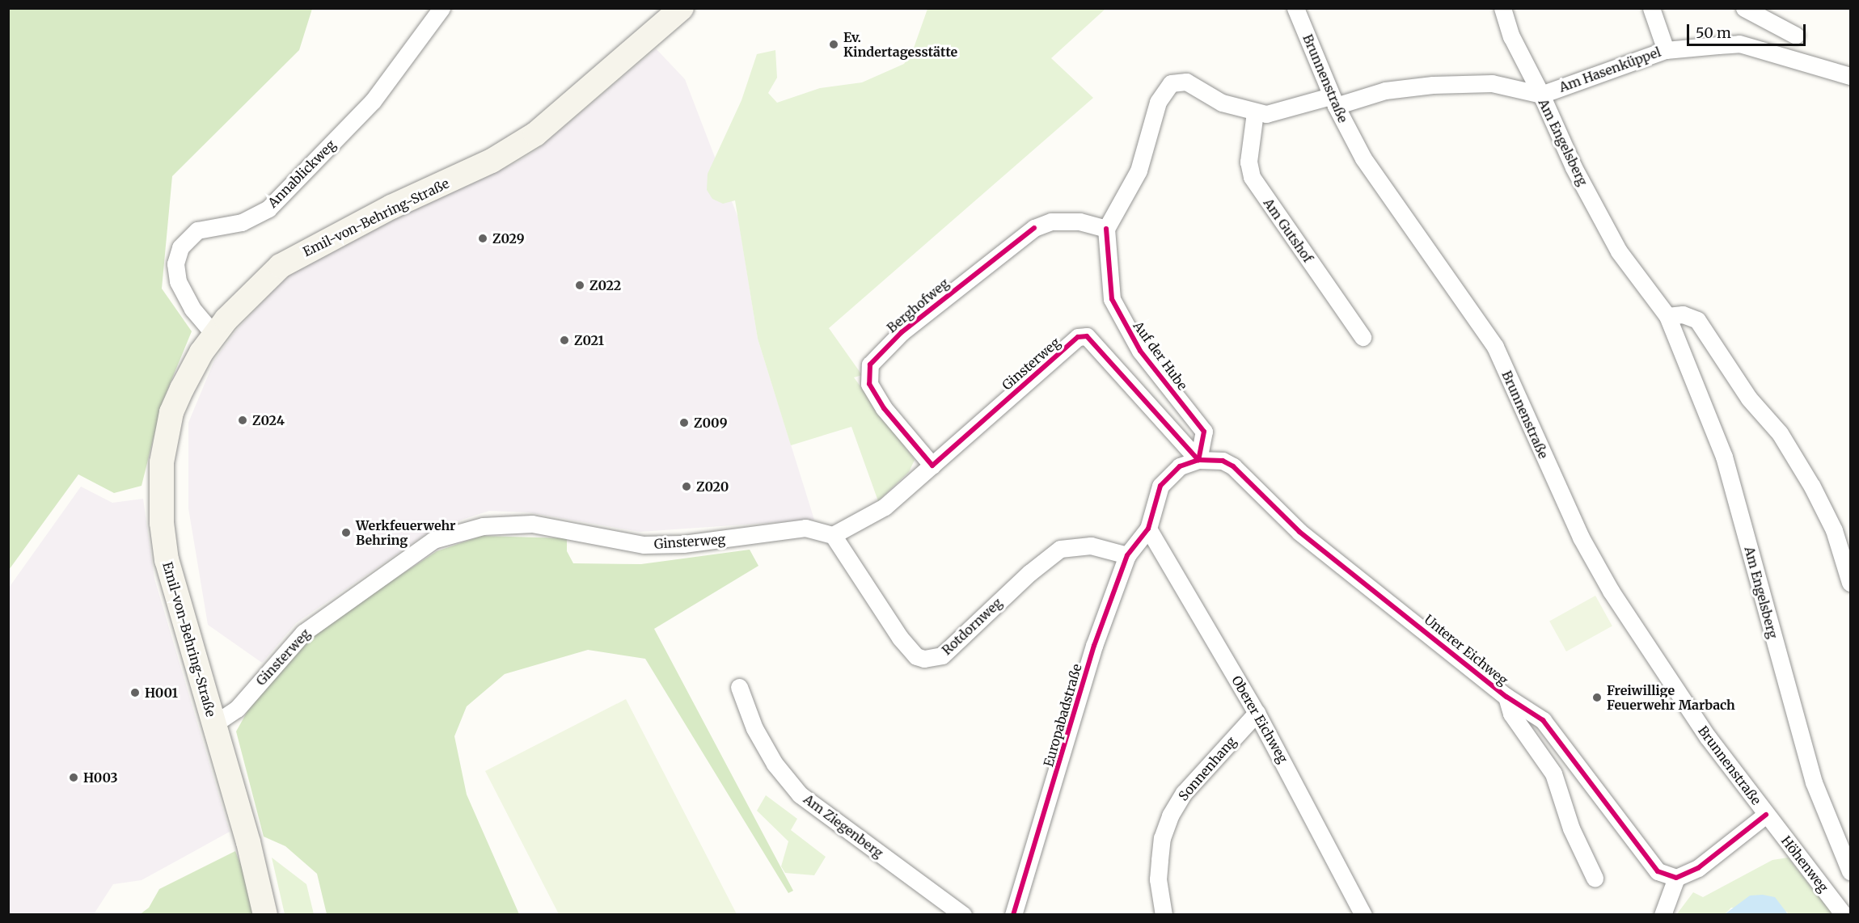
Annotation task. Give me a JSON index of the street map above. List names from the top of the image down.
{
  "streets": {
    "main road": ["Emil-von-Behring-Straße"],
    "street": [
      "Am Hasenküppel",
      "Brunnenstraße",
      "Am Engelsberg",
      "Annablickweg",
      "Am Gutshof",
      "Berghofweg",
      "Auf der Hube",
      "Ginsterweg",
      "Rotdornweg",
      "Unterer Eichweg",
      "Europabadstraße",
      "Oberer Eichweg",
      "Sonnenhang",
      "Am Ziegenberg",
      "Höhenweg"
    ]
  },
  "crossings": [
    ["Am Hasenküppel", "Am Engelsberg"],
    ["Brunnenstraße", "Am Engelsberg"],
    ["Brunnenstraße", "Höhenweg"],
    ["Annablickweg", "Emil-von-Behring-Straße"],
    ["Emil-von-Behring-Straße", "Ginsterweg"],
    ["Berghofweg", "Auf der Hube"],
    ["Berghofweg", "Ginsterweg"],
    ["Auf der Hube", "Ginsterweg"],
    ["Auf der Hube", "Unterer Eichweg"],
    ["Ginsterweg", "Rotdornweg"],
    ["Ginsterweg", "Unterer Eichweg"],
    ["Rotdornweg", "Europabadstraße"],
    ["Unterer Eichweg", "Europabadstraße"],
    ["Unterer Eichweg", "Oberer Eichweg"],
    ["Europabadstraße", "Oberer Eichweg"],
    ["Oberer Eichweg", "Sonnenhang"]
  ],
  "places": [
    "Ev. Kindertagesstätte",
    "Z029",
    "Z022",
    "Z021",
    "Z024",
    "Z009",
    "Z020",
    "Werkfeuerwehr Behring",
    "H001",
    "Freiwillige Feuerwehr Marbach",
    "H003"
  ],
  "scale_bar": "50 m"
}
